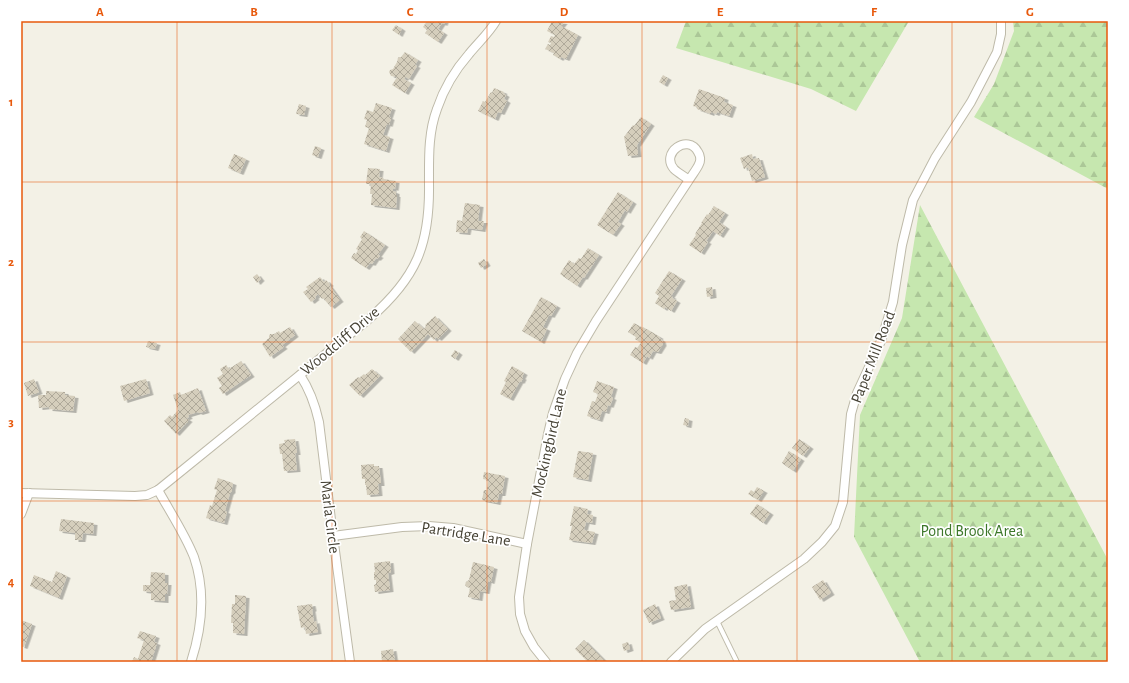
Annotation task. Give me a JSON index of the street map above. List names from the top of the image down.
{
  "streets": {
    "street": [
      "Woodcliff Drive",
      "Paper Mill Road",
      "Mockingbird Lane",
      "Marla Circle",
      "Partridge Lane"
    ]
  },
  "crossings": [
    ["Woodcliff Drive", "Marla Circle"],
    ["Mockingbird Lane", "Partridge Lane"],
    ["Marla Circle", "Partridge Lane"]
  ],
  "parks": ["Pond Brook Area"],
  "grid": {
    "columns": [
      "A",
      "B",
      "C",
      "D",
      "E",
      "F",
      "G"
    ],
    "rows": [
      "1",
      "2",
      "3",
      "4"
    ]
  }
}
